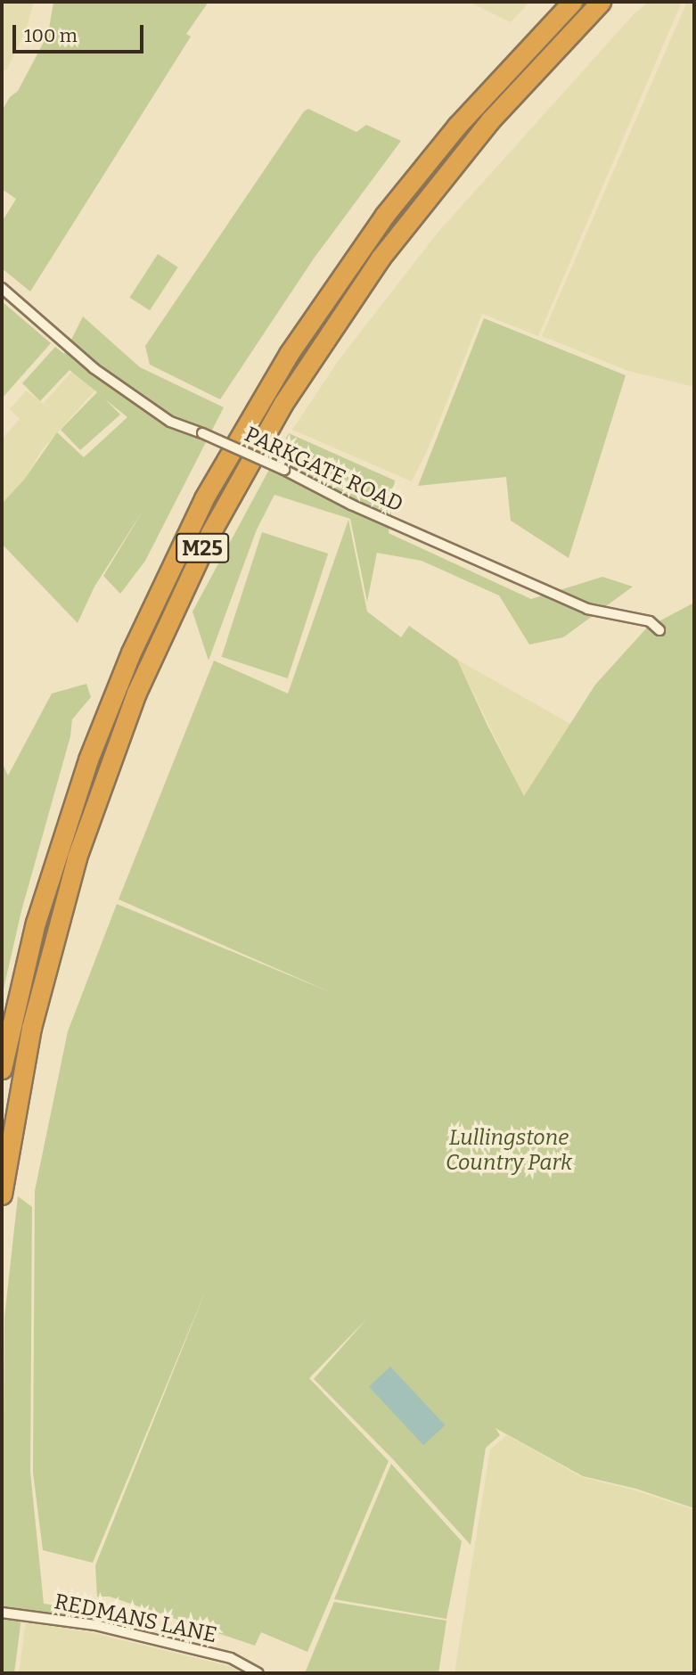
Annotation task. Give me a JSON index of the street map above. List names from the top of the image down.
{
  "streets": {
    "highway": ["M25"],
    "street": ["PARKGATE ROAD", "REDMANS LANE"]
  },
  "parks": ["Lullingstone Country Park"],
  "scale_bar": "100 m"
}
